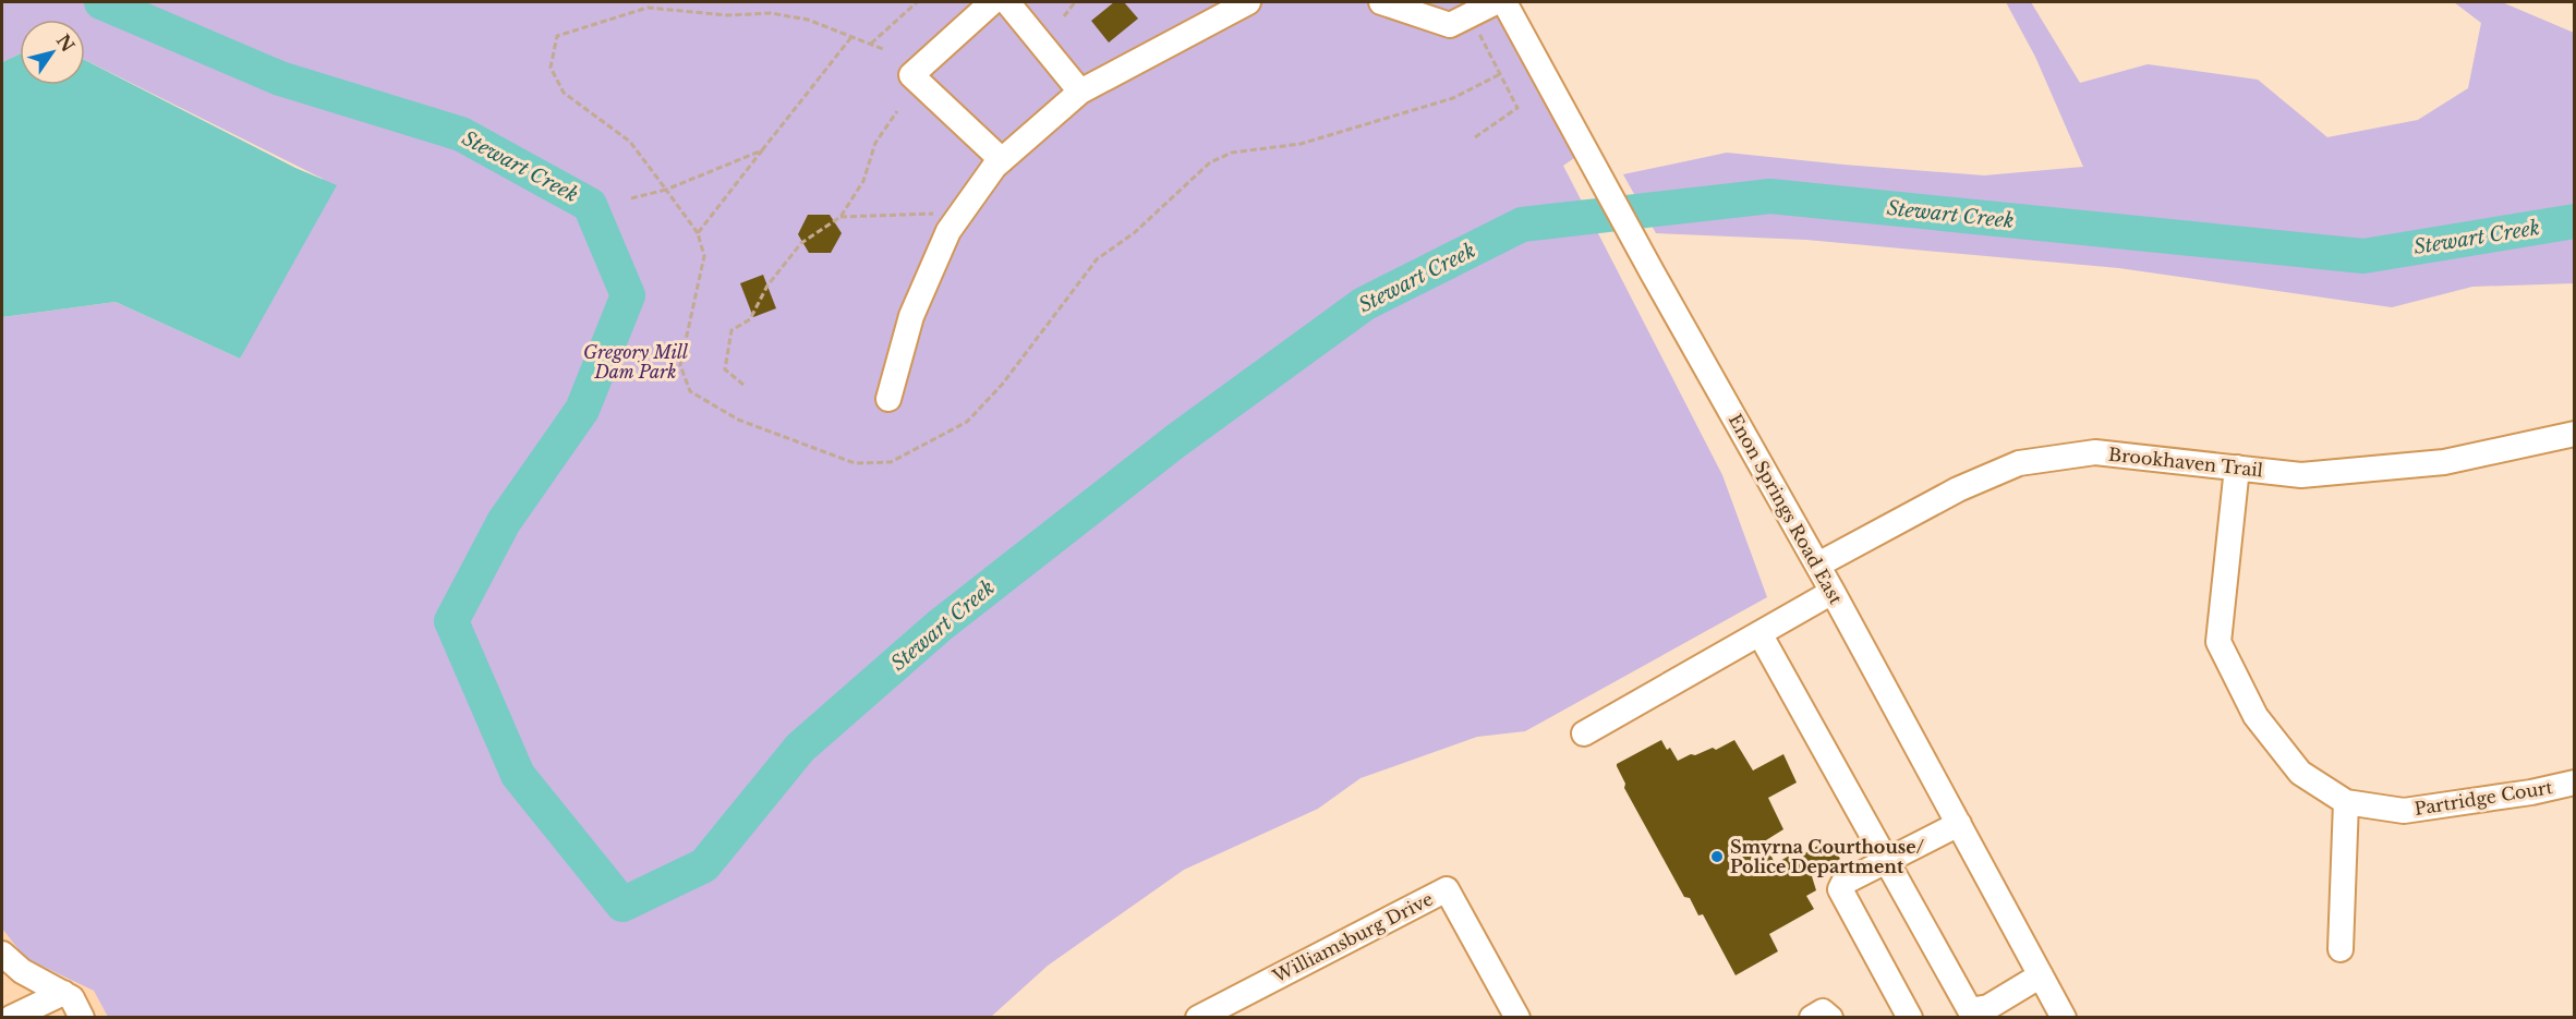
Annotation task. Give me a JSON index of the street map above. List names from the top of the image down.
{
  "streets": {
    "street": [
      "Brookhaven Trail",
      "Enon Springs Road East",
      "Partridge Court",
      "Williamsburg Drive"
    ]
  },
  "crossings": [
    ["Brookhaven Trail", "Enon Springs Road East"],
    ["Brookhaven Trail", "Partridge Court"]
  ],
  "water": ["Stewart Creek"],
  "parks": ["Gregory Mill Dam Park"],
  "places": ["Smyrna Courthouse/ Police Department"],
  "north": "top right"
}
